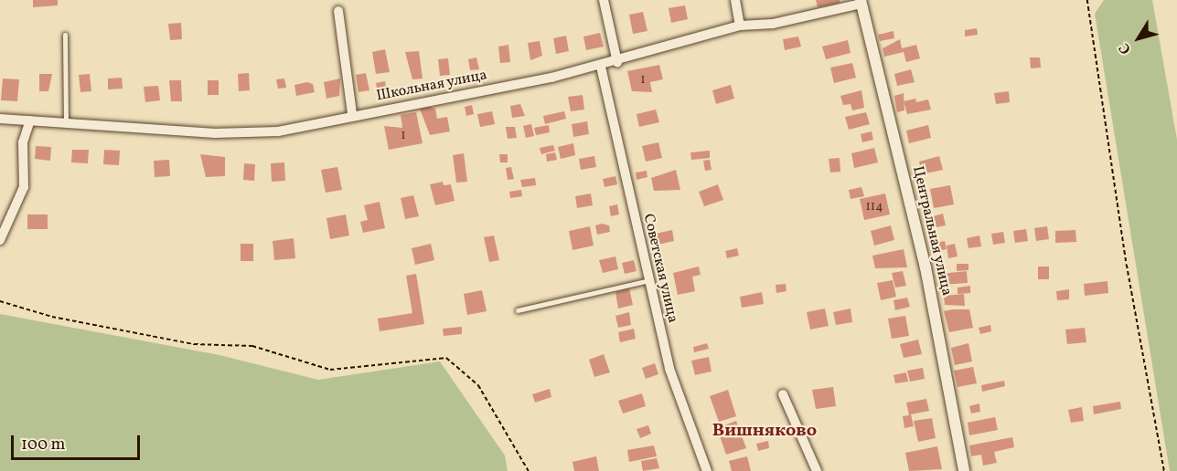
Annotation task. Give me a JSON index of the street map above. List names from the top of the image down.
{
  "streets": {
    "street": ["Школьная улица", "Центральная улица", "Советская улица"]
  },
  "crossings": [
    ["Школьная улица", "Центральная улица"],
    ["Школьная улица", "Советская улица"]
  ],
  "districts": ["Вишняково"],
  "house_numbers": ["1", "1", "114"],
  "scale_bar": "100 m",
  "north": "bottom left"
}
